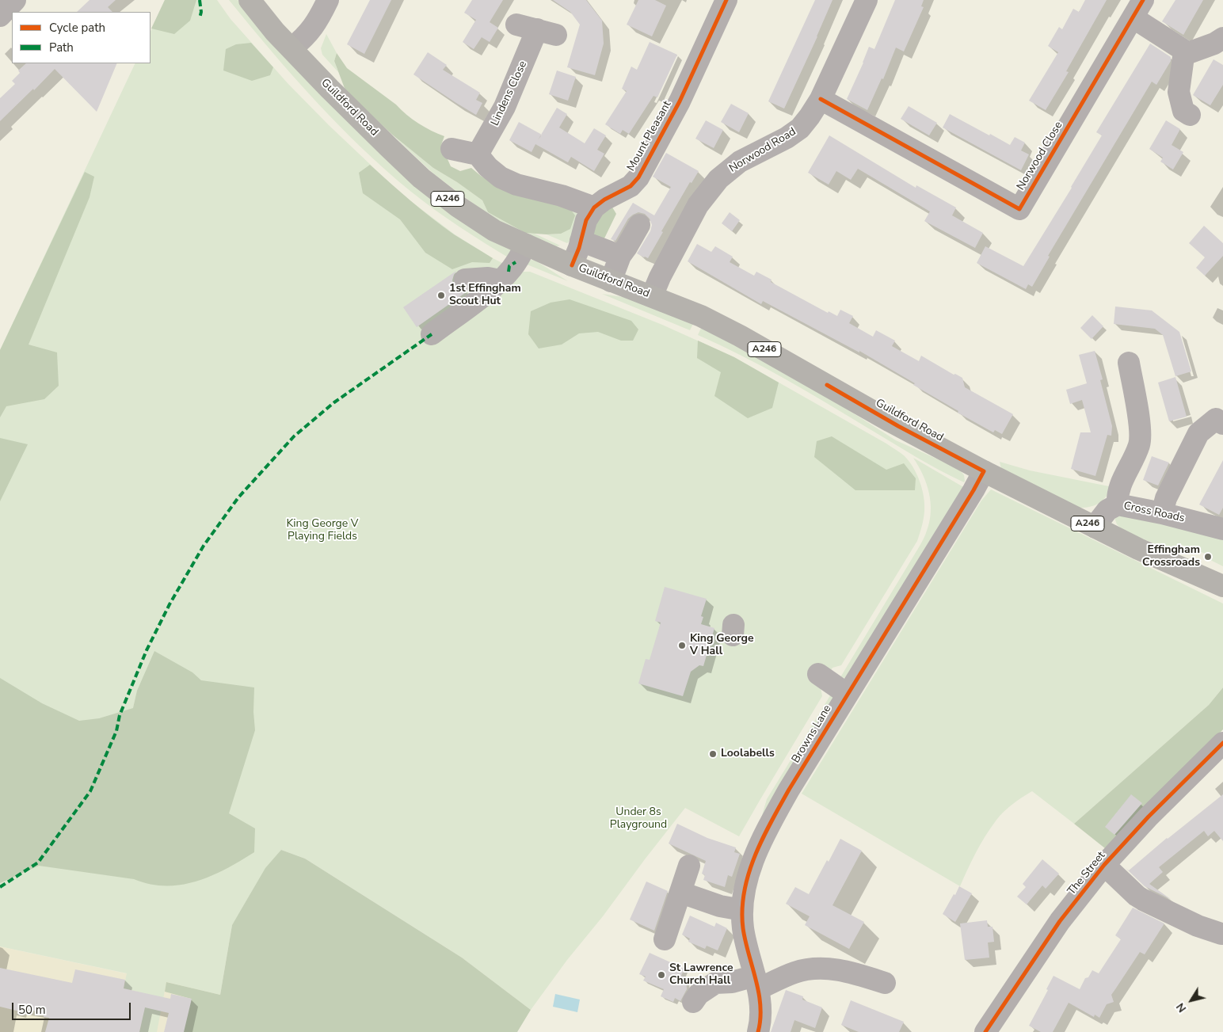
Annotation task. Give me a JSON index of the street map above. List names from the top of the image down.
{
  "streets": {
    "main road": ["Guildford Road", "A246"],
    "street": [
      "Lindens Close",
      "Mount Pleasant",
      "Norwood Road",
      "Norwood Close",
      "Cross Roads",
      "Browns Lane",
      "The Street"
    ]
  },
  "crossings": [
    ["Guildford Road", "Mount Pleasant"],
    ["Guildford Road", "Norwood Road"],
    ["Guildford Road", "Cross Roads"],
    ["Guildford Road", "Browns Lane"],
    ["Norwood Road", "Norwood Close"]
  ],
  "parks": ["King George V Playing Fields", "Under 8s Playground"],
  "places": [
    "1st Effingham Scout Hut",
    "Effingham Crossroads",
    "King George V Hall",
    "Loolabells",
    "St Lawrence Church Hall"
  ],
  "legend": ["Cycle path", "Path"],
  "scale_bar": "50 m",
  "north": "bottom left"
}
